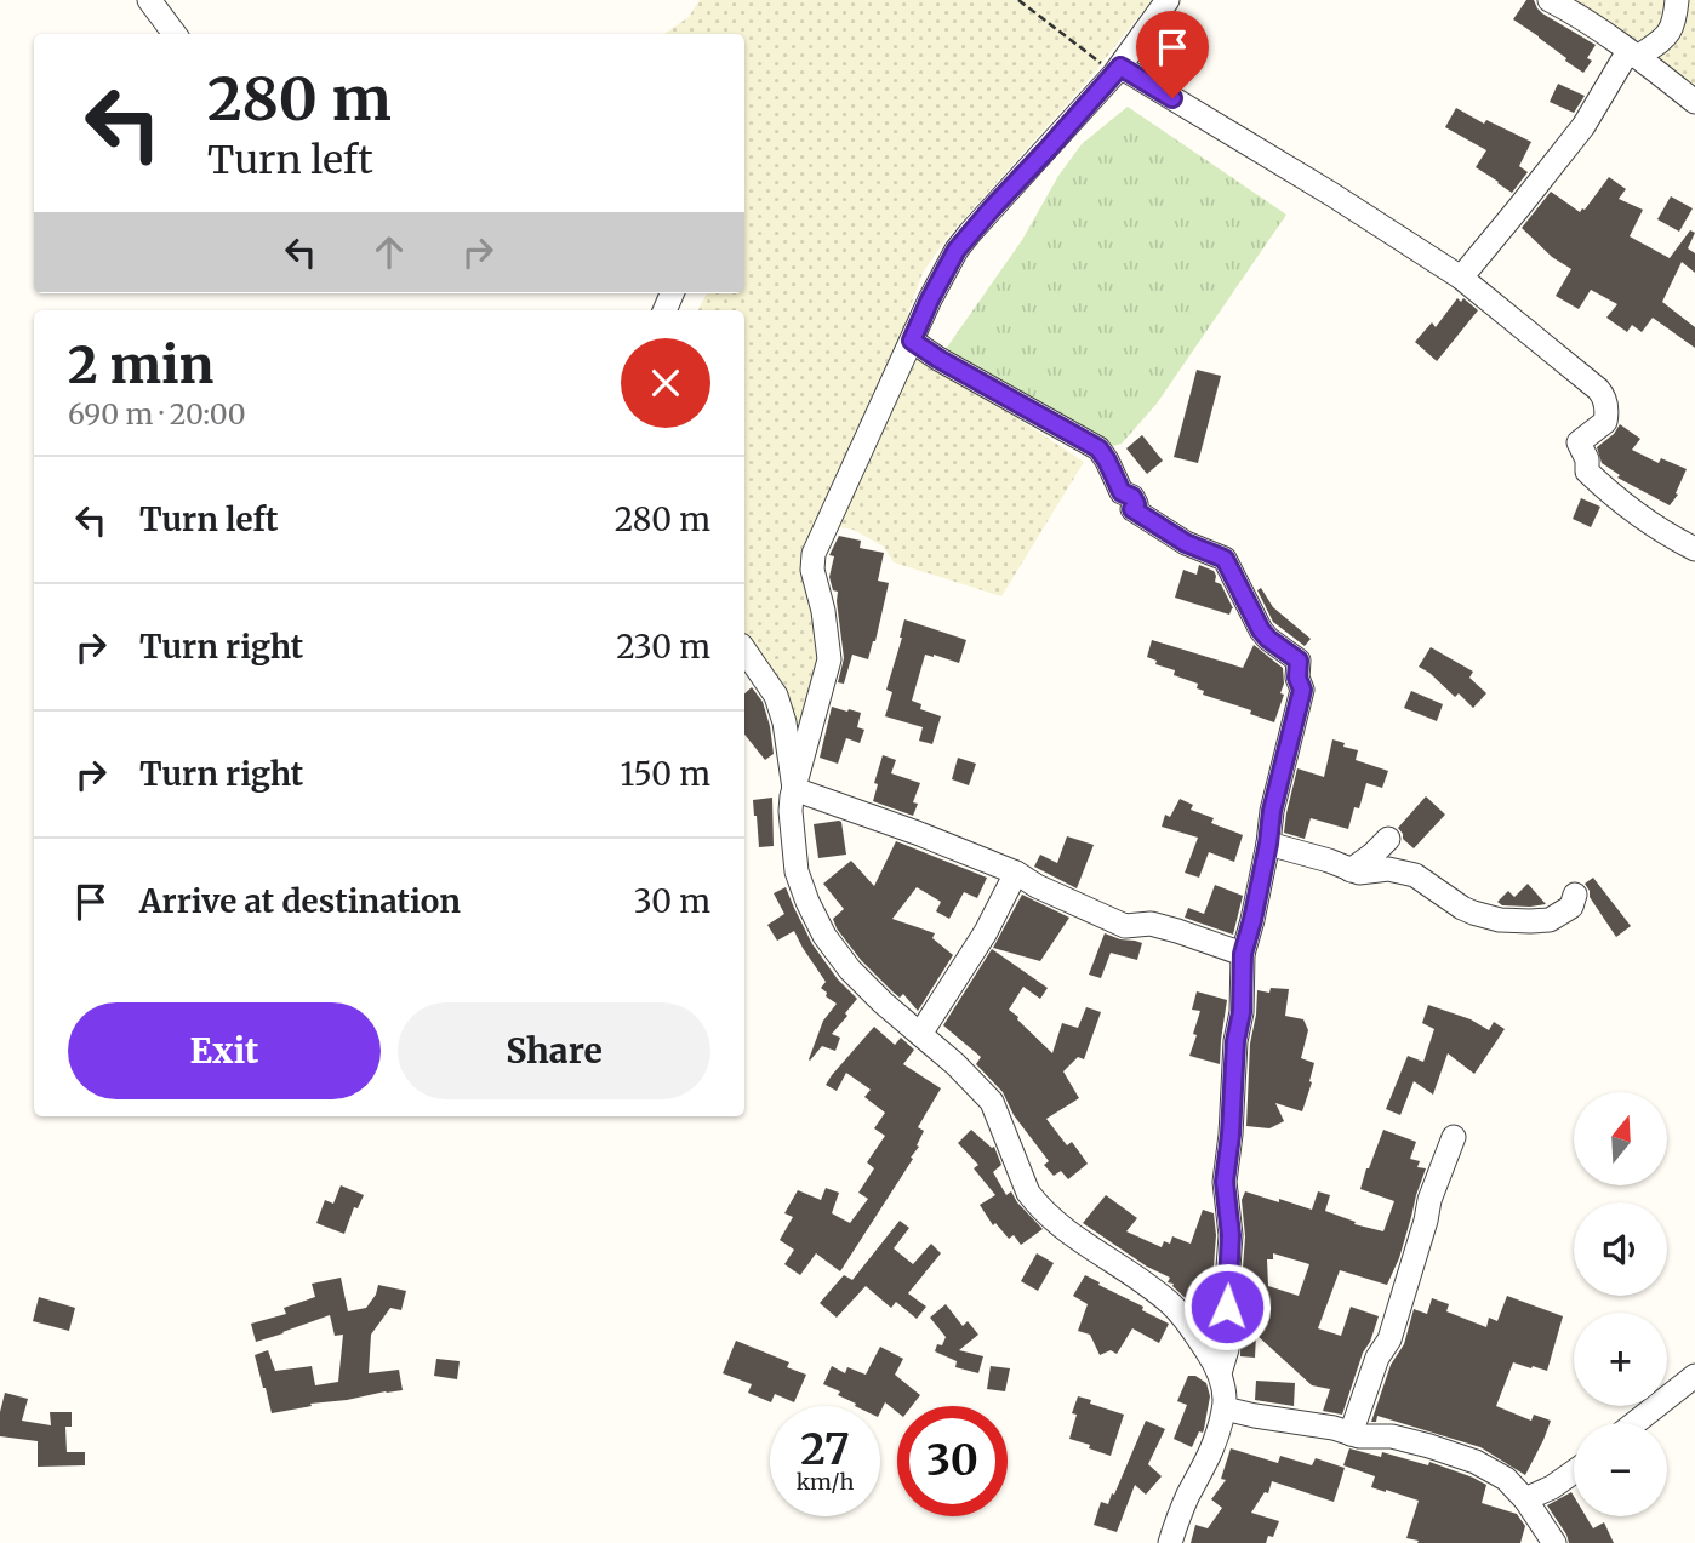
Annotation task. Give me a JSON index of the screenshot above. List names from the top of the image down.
{
  "north": "top",
  "page": {
    "turn": ["280 m", "Turn left"],
    "heading": ["2 min", "690 m · 20:00"],
    "list": [
      {
        "name": "Turn left",
        "value": "280 m"
      },
      {
        "name": "Turn right",
        "value": "230 m"
      },
      {
        "name": "Turn right",
        "value": "150 m"
      },
      {
        "name": "Arrive at destination",
        "value": "30 m"
      }
    ],
    "buttons": ["Exit", "Share"],
    "map_buttons": ["+", "−"],
    "speed": "27 km/h",
    "limit": "30"
  }
}
